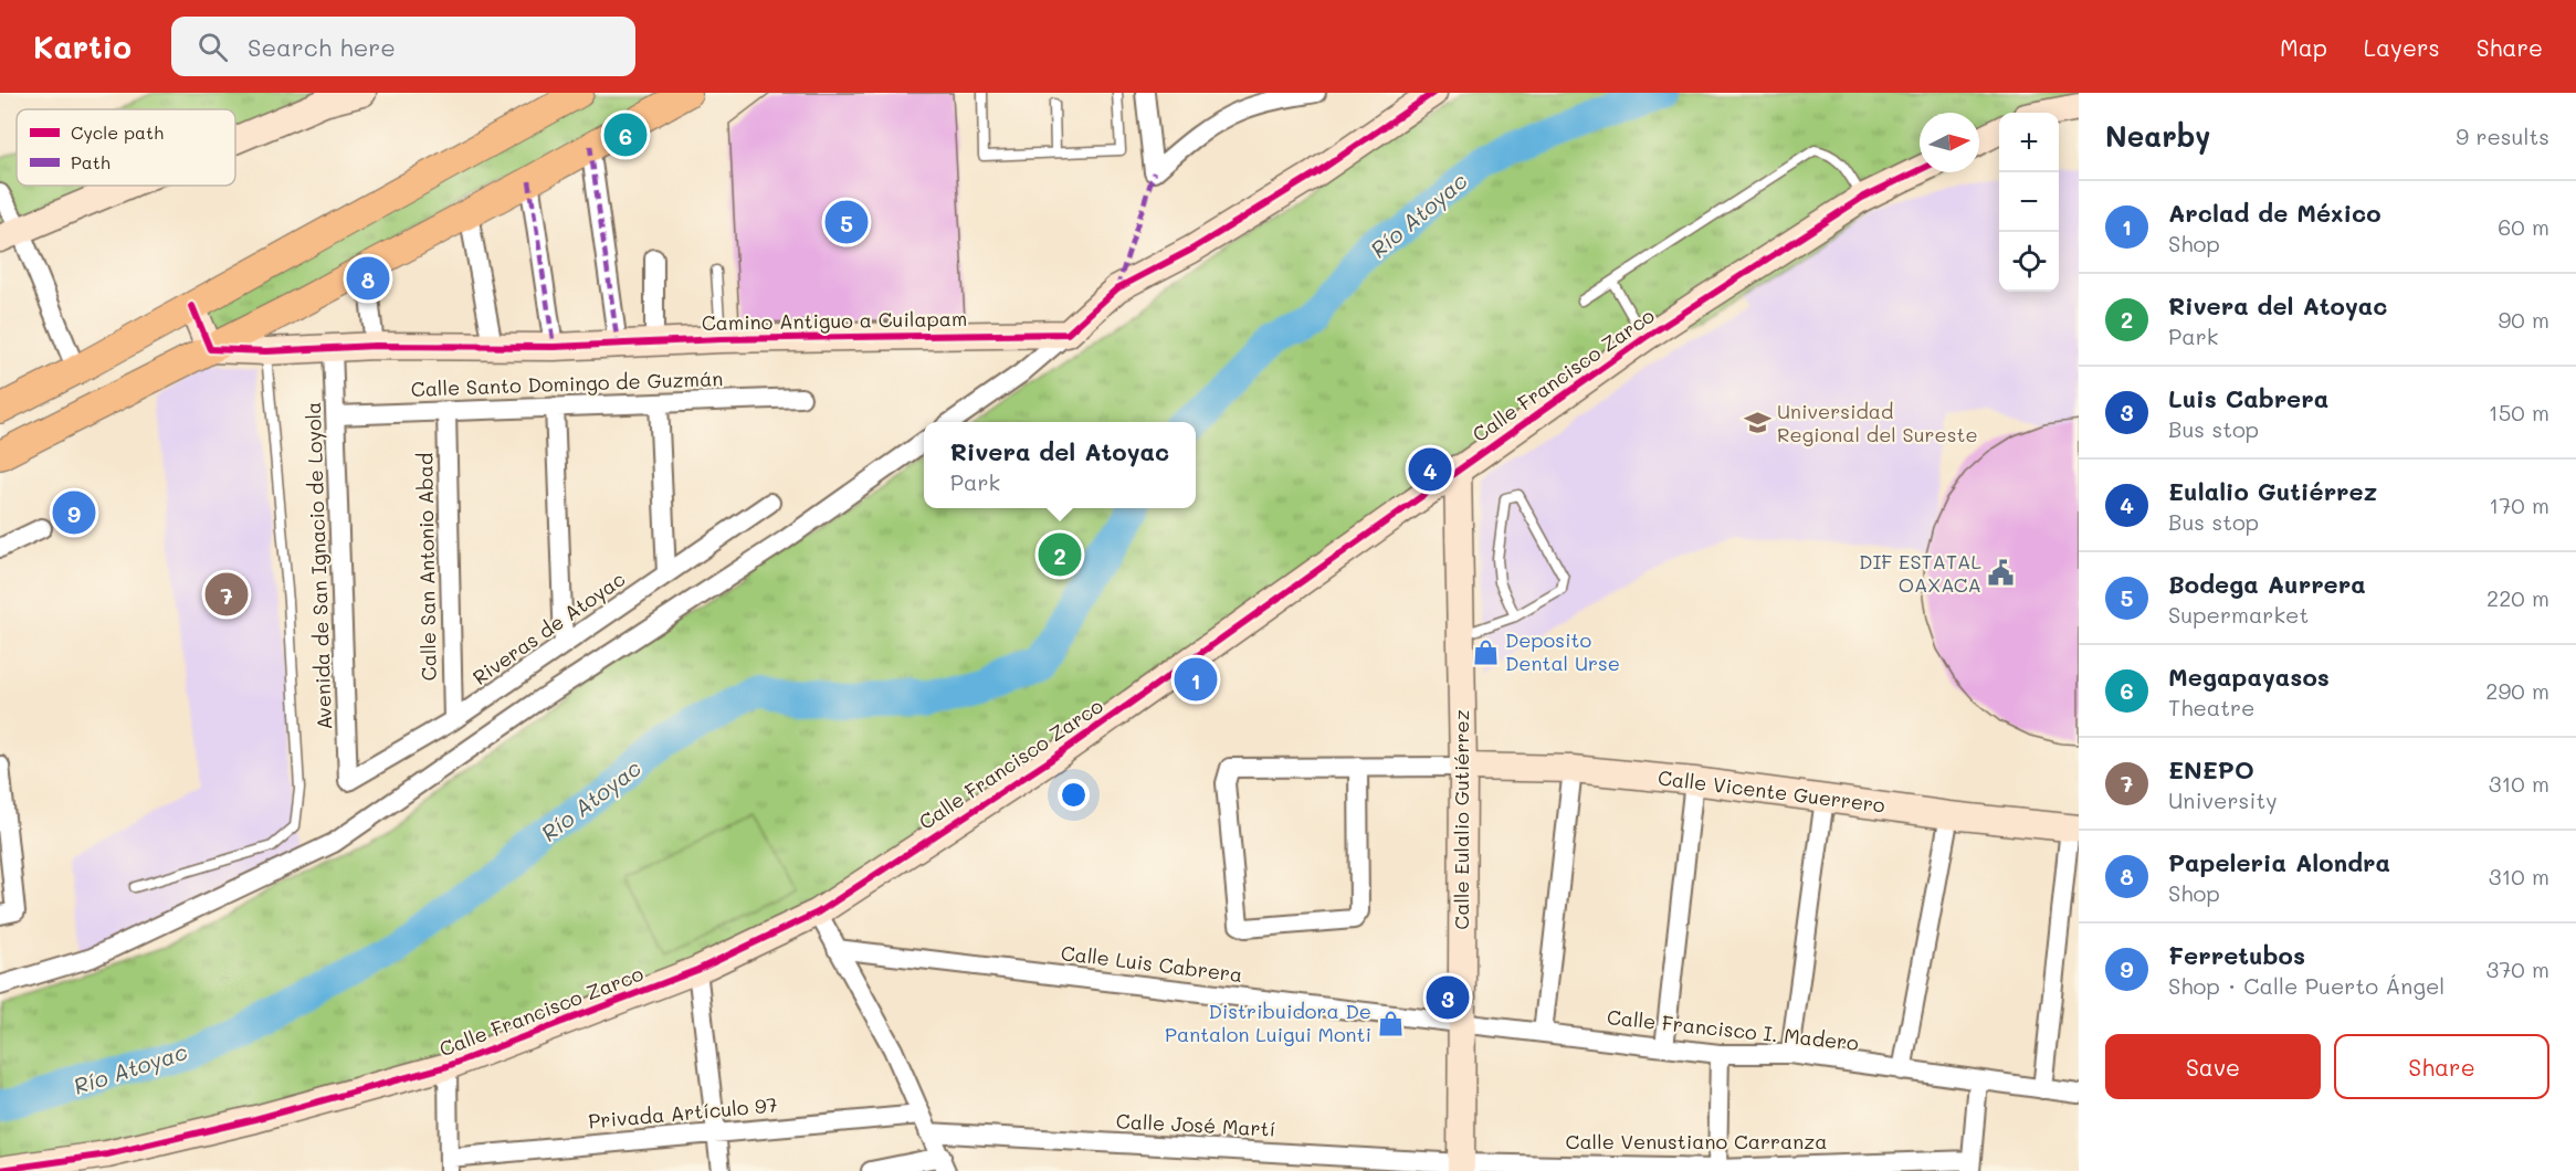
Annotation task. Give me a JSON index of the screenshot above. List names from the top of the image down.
{
  "streets": {
    "street": [
      "Camino Antiguo a Cuilapam",
      "Calle Francisco Zarco",
      "Calle Santo Domingo de Guzmán",
      "Avenida de San Ignacio de Loyola",
      "Calle San Antonio Abad",
      "Riveras de Atoyac",
      "Calle Vicente Guerrero",
      "Calle Eulalio Gutiérrez",
      "Calle Luis Cabrera",
      "Calle Francisco I. Madero",
      "Privada Artículo 97",
      "Calle José Martí",
      "Calle Venustiano Carranza"
    ]
  },
  "crossings": [
    ["Camino Antiguo a Cuilapam", "Avenida de San Ignacio de Loyola"],
    ["Calle Francisco Zarco", "Calle Eulalio Gutiérrez"],
    ["Calle Santo Domingo de Guzmán", "Avenida de San Ignacio de Loyola"],
    ["Calle Santo Domingo de Guzmán", "Calle San Antonio Abad"],
    ["Avenida de San Ignacio de Loyola", "Riveras de Atoyac"],
    ["Calle San Antonio Abad", "Riveras de Atoyac"],
    ["Calle Vicente Guerrero", "Calle Eulalio Gutiérrez"],
    ["Calle Eulalio Gutiérrez", "Calle Luis Cabrera"],
    ["Calle Eulalio Gutiérrez", "Calle Francisco I. Madero"],
    ["Calle Eulalio Gutiérrez", "Calle José Martí"],
    ["Calle Eulalio Gutiérrez", "Calle Venustiano Carranza"],
    ["Calle Luis Cabrera", "Calle Francisco I. Madero"],
    ["Calle José Martí", "Calle Venustiano Carranza"]
  ],
  "water": ["Río Atoyac"],
  "places": {
    "school or university": ["Universidad Regional del Sureste"],
    "public building": ["DIF ESTATAL OAXACA"],
    "shop": ["Deposito Dental Urse", "Distribuidora De Pantalon Luigui Monti"]
  },
  "legend": ["Cycle path", "Path"],
  "north": "right",
  "page": {
    "header": "Kartio",
    "search": "Search here",
    "nav": ["Map", "Layers", "Share"],
    "heading": ["Nearby", "9 results"],
    "pins": [
      "6",
      "5",
      "8",
      "4",
      "9",
      "2",
      "7",
      "1",
      "3"
    ],
    "map_buttons": ["+", "−"],
    "list": [
      {
        "mark": "1",
        "name": "Arclad de México",
        "note": "Shop",
        "value": "60 m"
      },
      {
        "mark": "2",
        "name": "Rivera del Atoyac",
        "note": "Park",
        "value": "90 m"
      },
      {
        "mark": "3",
        "name": "Luis Cabrera",
        "note": "Bus stop",
        "value": "150 m"
      },
      {
        "mark": "4",
        "name": "Eulalio Gutiérrez",
        "note": "Bus stop",
        "value": "170 m"
      },
      {
        "mark": "5",
        "name": "Bodega Aurrera",
        "note": "Supermarket",
        "value": "220 m"
      },
      {
        "mark": "6",
        "name": "Megapayasos",
        "note": "Theatre",
        "value": "290 m"
      },
      {
        "mark": "7",
        "name": "ENEPO",
        "note": "University",
        "value": "310 m"
      },
      {
        "mark": "8",
        "name": "Papeleria Alondra",
        "note": "Shop",
        "value": "310 m"
      },
      {
        "mark": "9",
        "name": "Ferretubos",
        "note": "Shop · Calle Puerto Ángel",
        "value": "370 m"
      }
    ],
    "popup": ["Rivera del Atoyac", "Park"],
    "buttons": ["Save", "Share"]
  }
}
